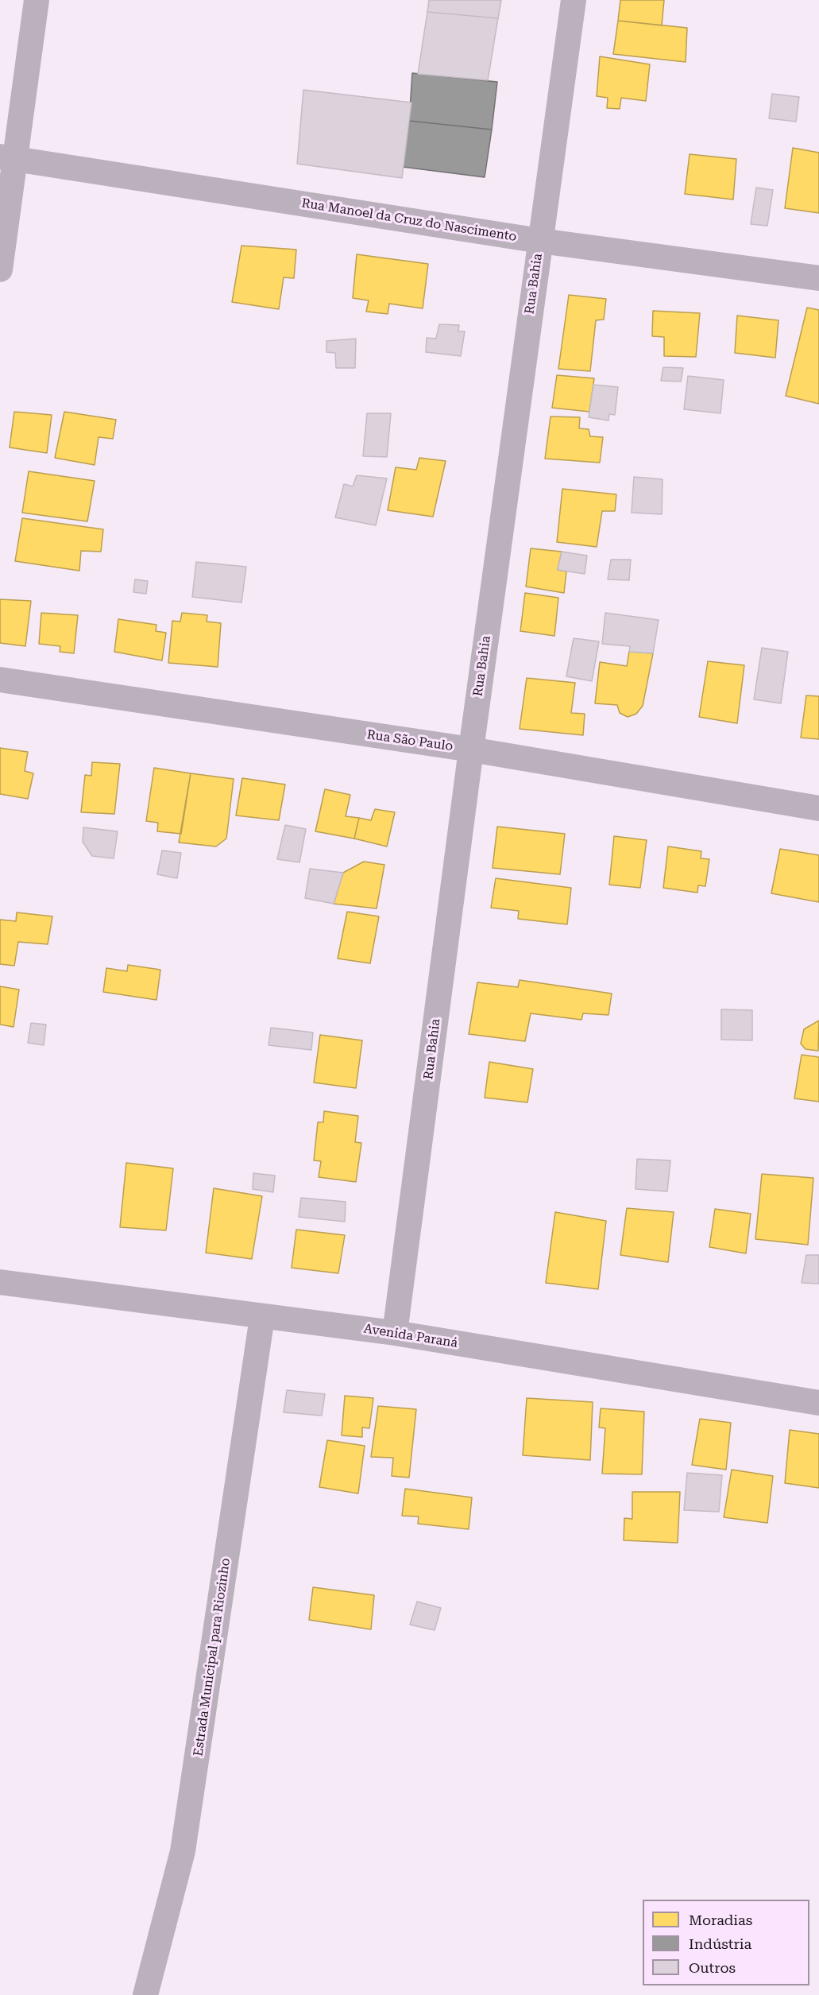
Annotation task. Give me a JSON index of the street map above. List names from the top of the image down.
{
  "streets": {
    "street": [
      "Rua Manoel da Cruz do Nascimento",
      "Rua Bahia",
      "Rua São Paulo",
      "Avenida Paraná",
      "Estrada Municipal para Riozinho"
    ]
  },
  "crossings": [
    ["Rua Manoel da Cruz do Nascimento", "Rua Bahia"],
    ["Rua Bahia", "Rua São Paulo"],
    ["Rua Bahia", "Avenida Paraná"],
    ["Avenida Paraná", "Estrada Municipal para Riozinho"]
  ],
  "legend": ["Moradias", "Indústria", "Outros"]
}
